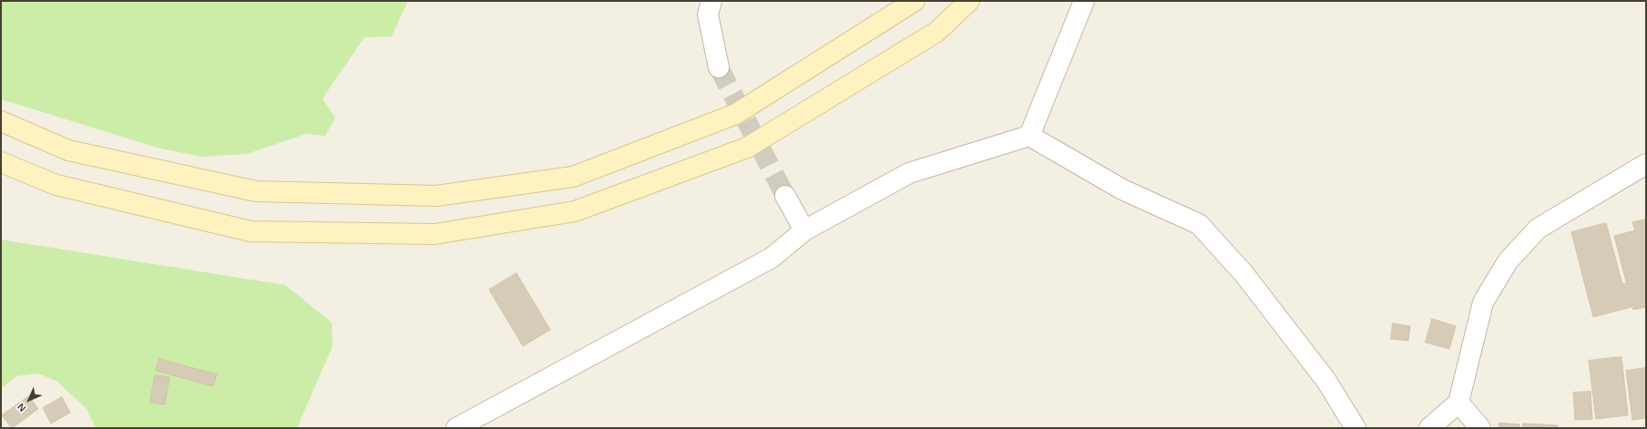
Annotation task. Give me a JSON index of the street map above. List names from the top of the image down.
{
  "north": "bottom left"
}
